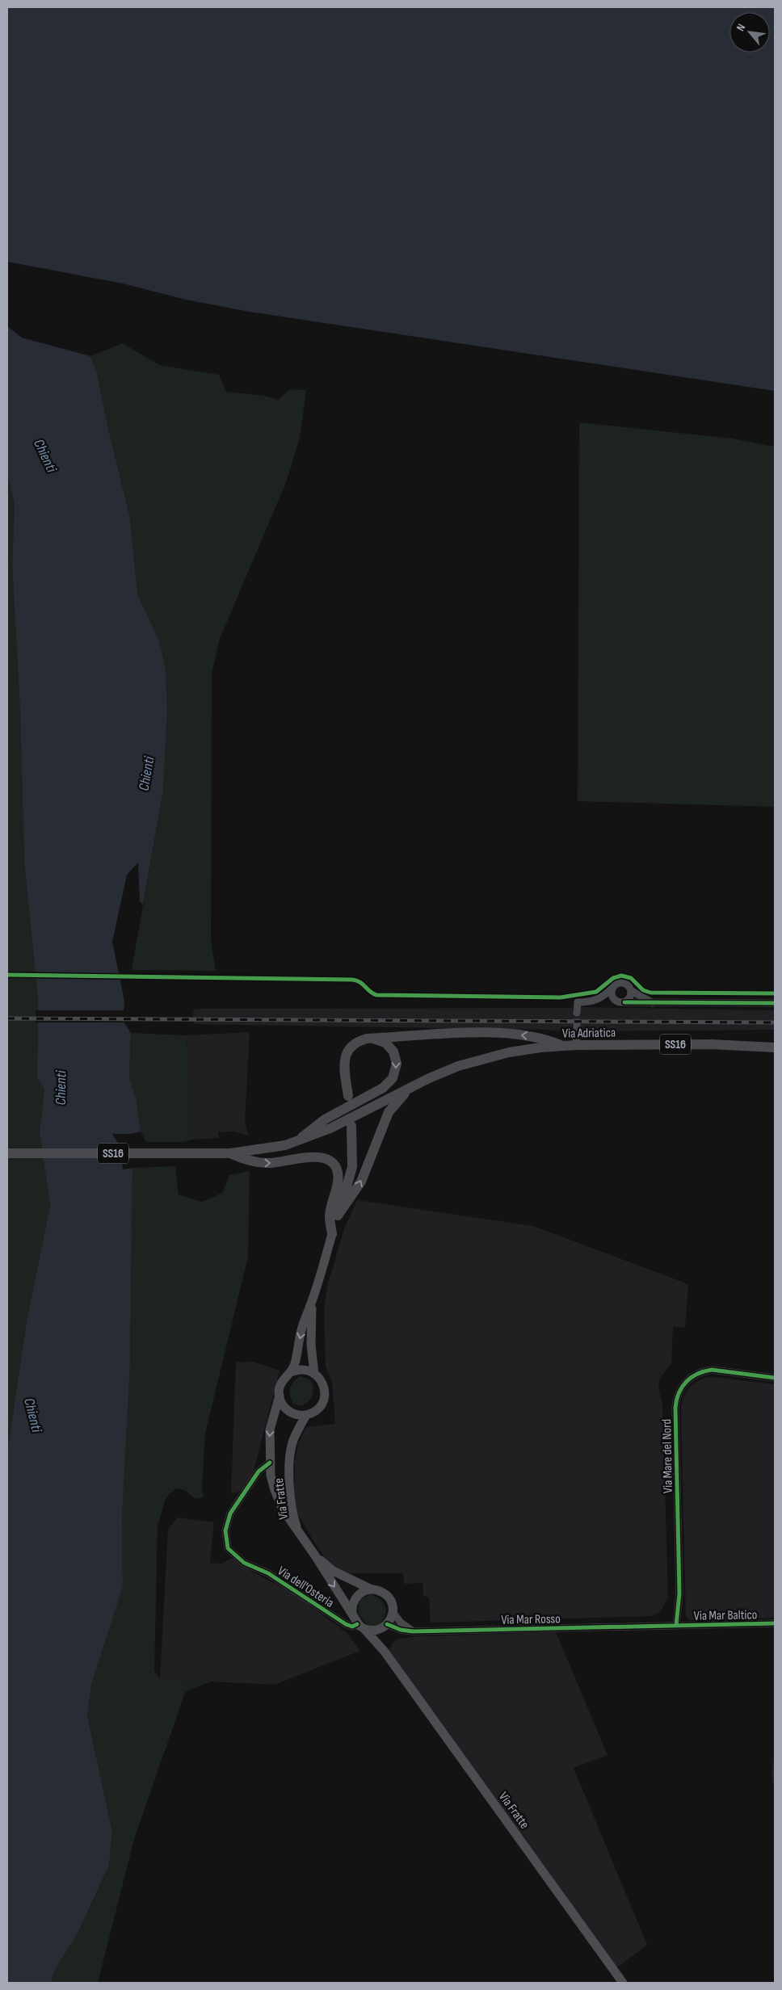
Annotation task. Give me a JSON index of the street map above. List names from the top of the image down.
{
  "streets": {
    "main road": ["Via Adriatica", "SS16", "Via Fratte"],
    "street": [
      "Via Mare del Nord",
      "Via dell'Osteria",
      "Via Mar Baltico",
      "Via Mar Rosso"
    ]
  },
  "crossings": [
    ["Via Adriatica", "SS16"],
    ["Via Mare del Nord", "Via Mar Baltico"],
    ["Via Mare del Nord", "Via Mar Rosso"],
    ["Via Fratte", "Via dell'Osteria"],
    ["Via Fratte", "Via Mar Rosso"],
    ["Via dell'Osteria", "Via Mar Rosso"],
    ["Via Mar Baltico", "Via Mar Rosso"]
  ],
  "water": ["Chienti"],
  "north": "top left"
}
